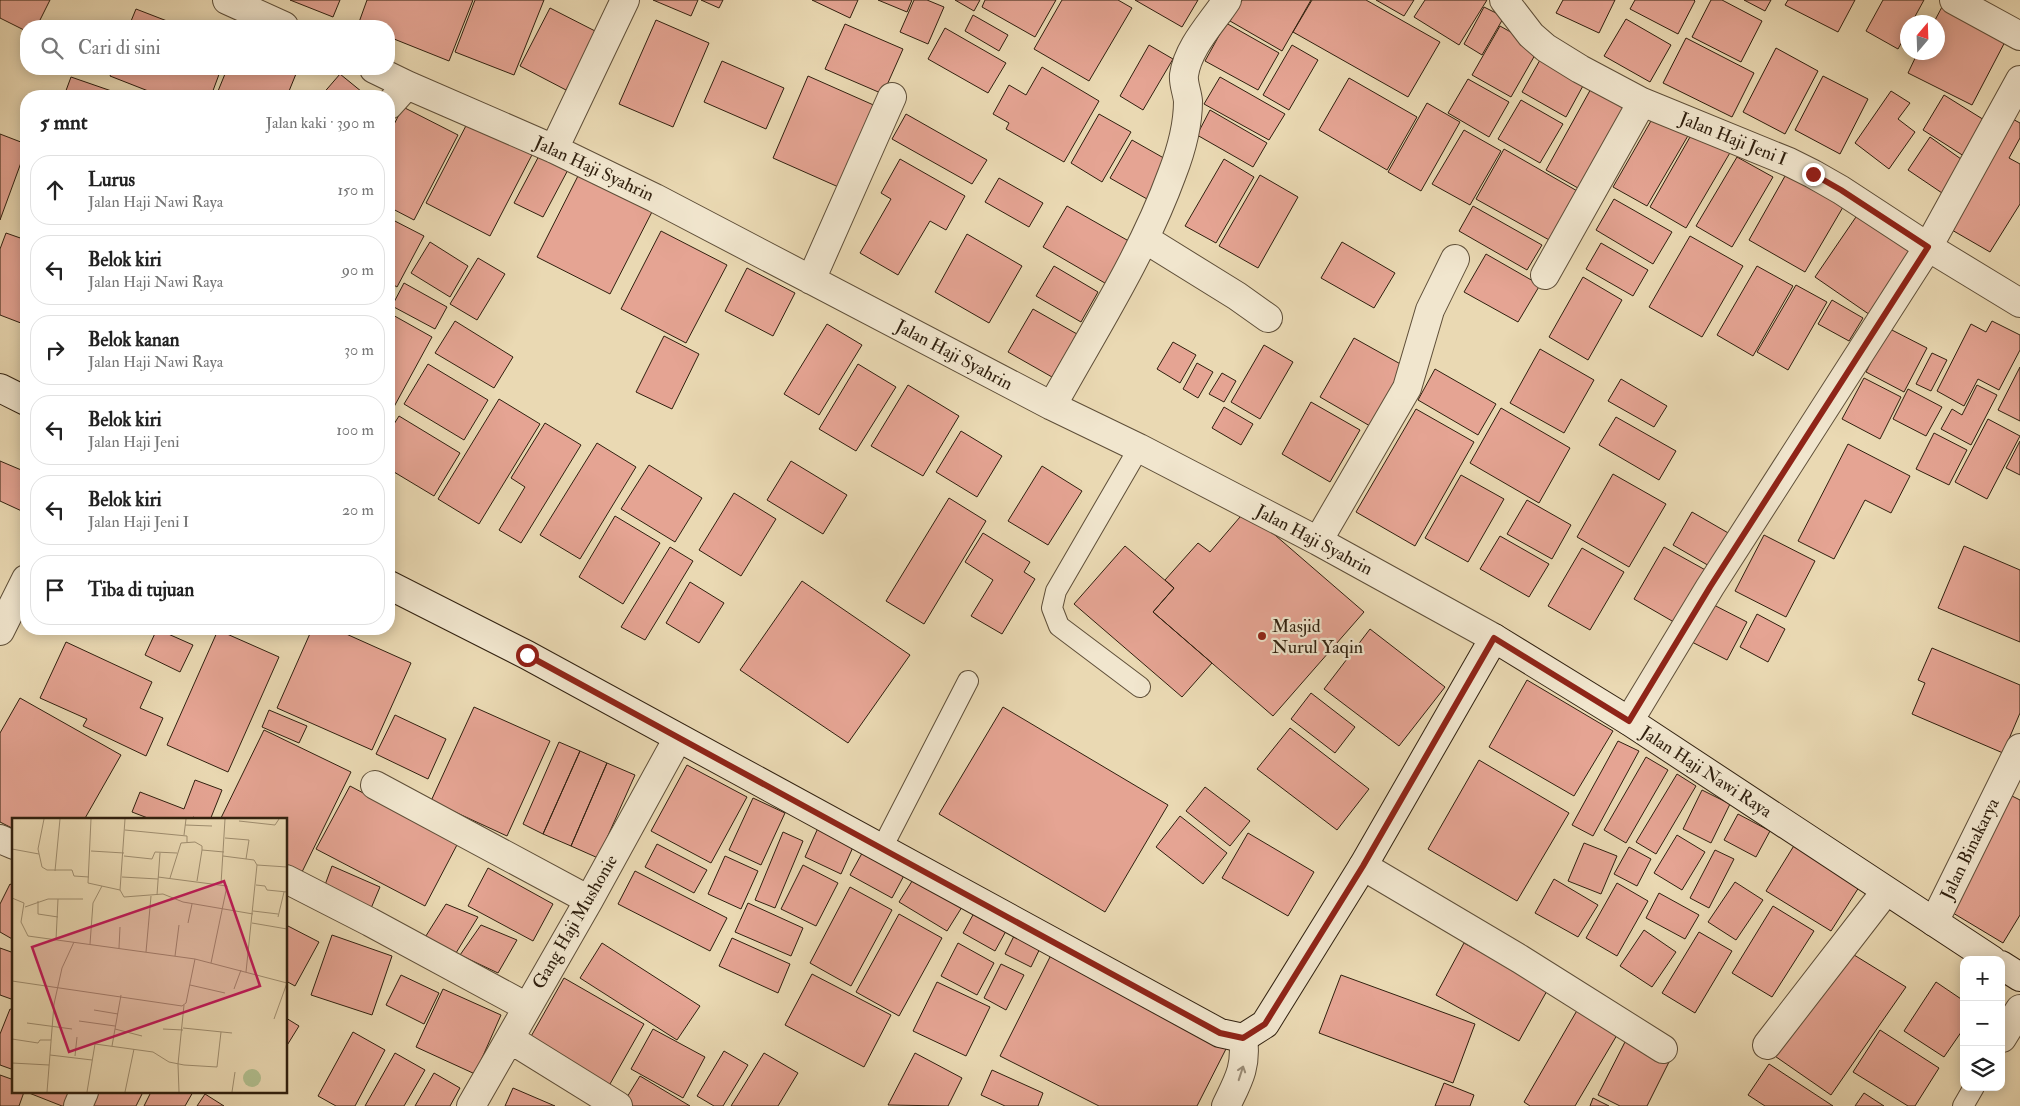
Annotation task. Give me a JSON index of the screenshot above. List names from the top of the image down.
{
  "streets": {
    "street": [
      "Jalan Haji Jeni I",
      "Jalan Haji Syahrin",
      "Jalan Haji Nawi Raya",
      "Jalan Binakarya",
      "Gang Haji Mushonie"
    ]
  },
  "crossings": [
    ["Jalan Haji Syahrin", "Jalan Haji Nawi Raya"],
    ["Jalan Haji Nawi Raya", "Jalan Binakarya"]
  ],
  "places": ["Masjid Nurul Yaqin"],
  "north": "top",
  "page": {
    "search": "Cari di sini",
    "heading": ["5 mnt", "Jalan kaki · 390 m"],
    "list": [
      ["Lurus", "Jalan Haji Nawi Raya", "150 m"],
      ["Belok kiri", "Jalan Haji Nawi Raya", "90 m"],
      ["Belok kanan", "Jalan Haji Nawi Raya", "30 m"],
      ["Belok kiri", "Jalan Haji Jeni", "100 m"],
      ["Belok kiri", "Jalan Haji Jeni I", "20 m"],
      "Tiba di tujuan"
    ],
    "map_buttons": ["+", "−"]
  }
}
